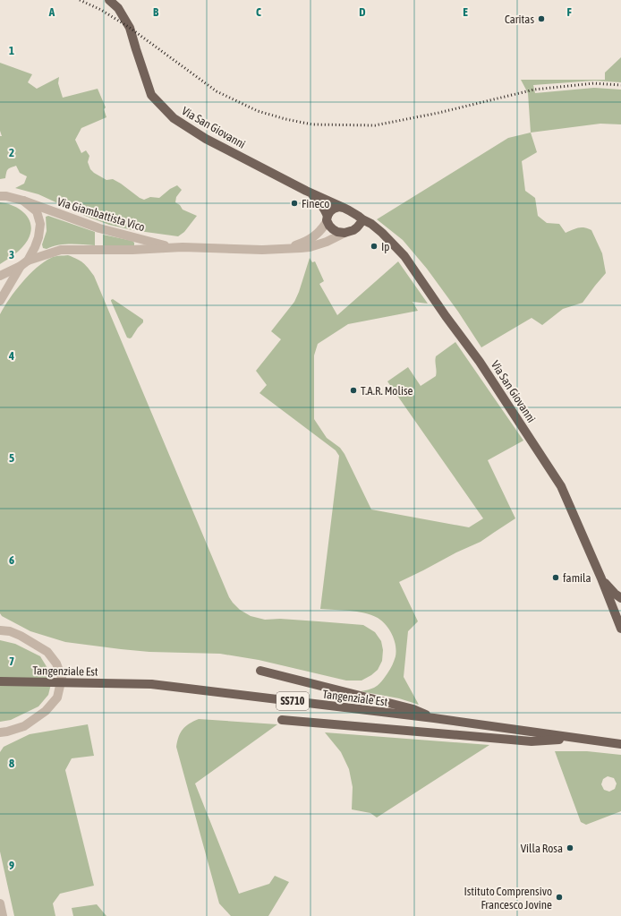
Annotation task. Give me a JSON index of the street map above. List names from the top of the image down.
{
  "streets": {
    "main road": ["Via San Giovanni", "Tangenziale Est", "SS710"],
    "street": ["Via Giambattista Vico"]
  },
  "crossings": [
    ["Via San Giovanni", "Via Giambattista Vico"]
  ],
  "places": [
    "Caritas",
    "Fineco",
    "Ip",
    "T.A.R. Molise",
    "famila",
    "Villa Rosa",
    "Istituto Comprensivo Francesco Jovine"
  ],
  "grid": {
    "columns": [
      "A",
      "B",
      "C",
      "D",
      "E",
      "F"
    ],
    "rows": [
      "1",
      "2",
      "3",
      "4",
      "5",
      "6",
      "7",
      "8",
      "9"
    ]
  }
}
